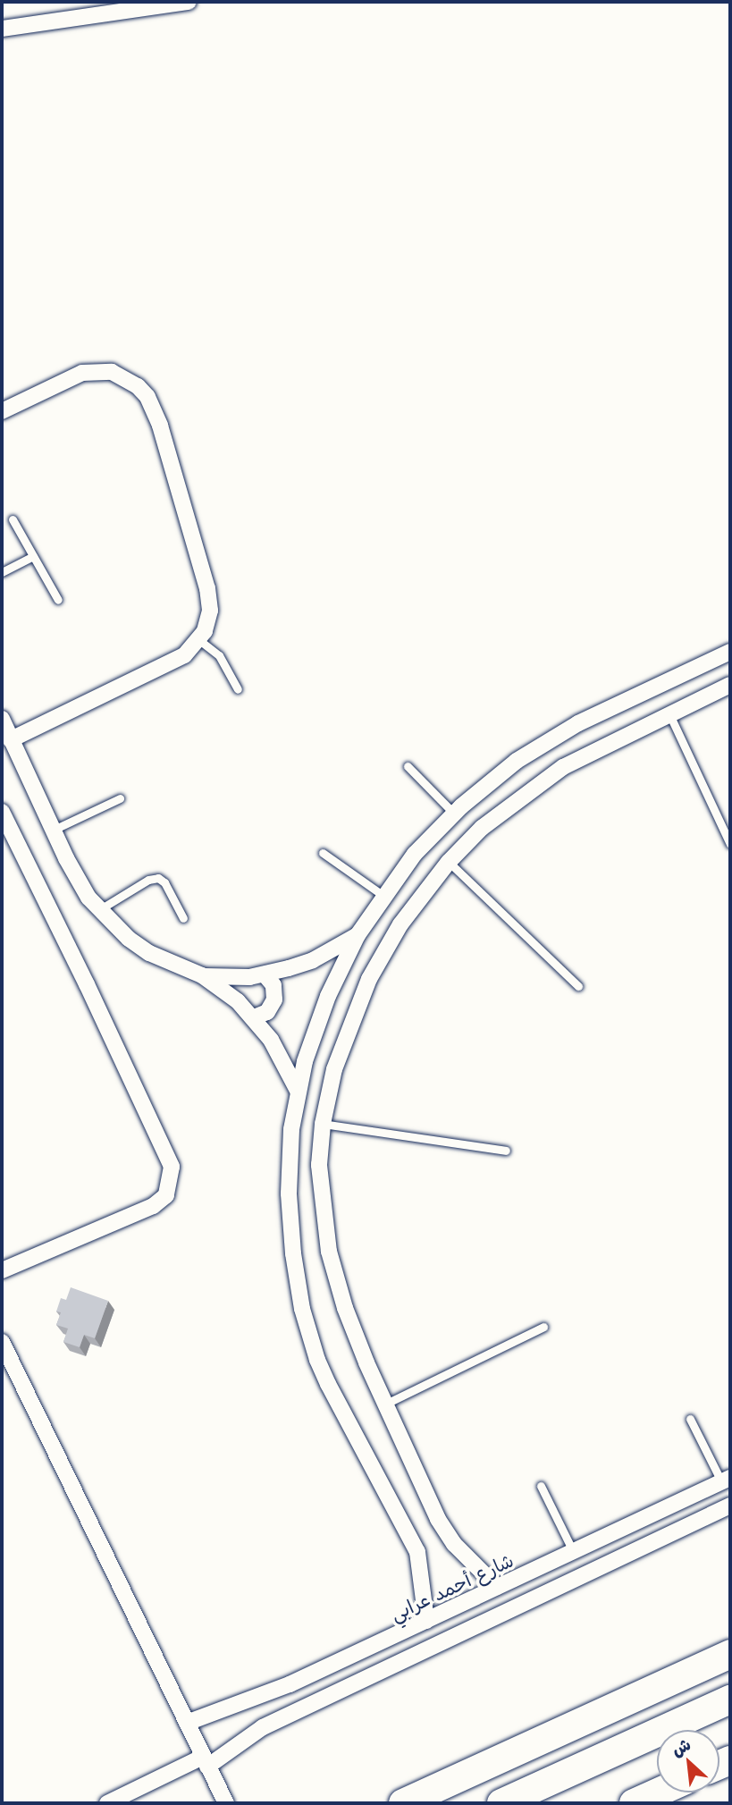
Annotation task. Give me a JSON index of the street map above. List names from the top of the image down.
{
  "streets": {
    "street": ["شارع أحمد عرابي"]
  },
  "north": "top left"
}
